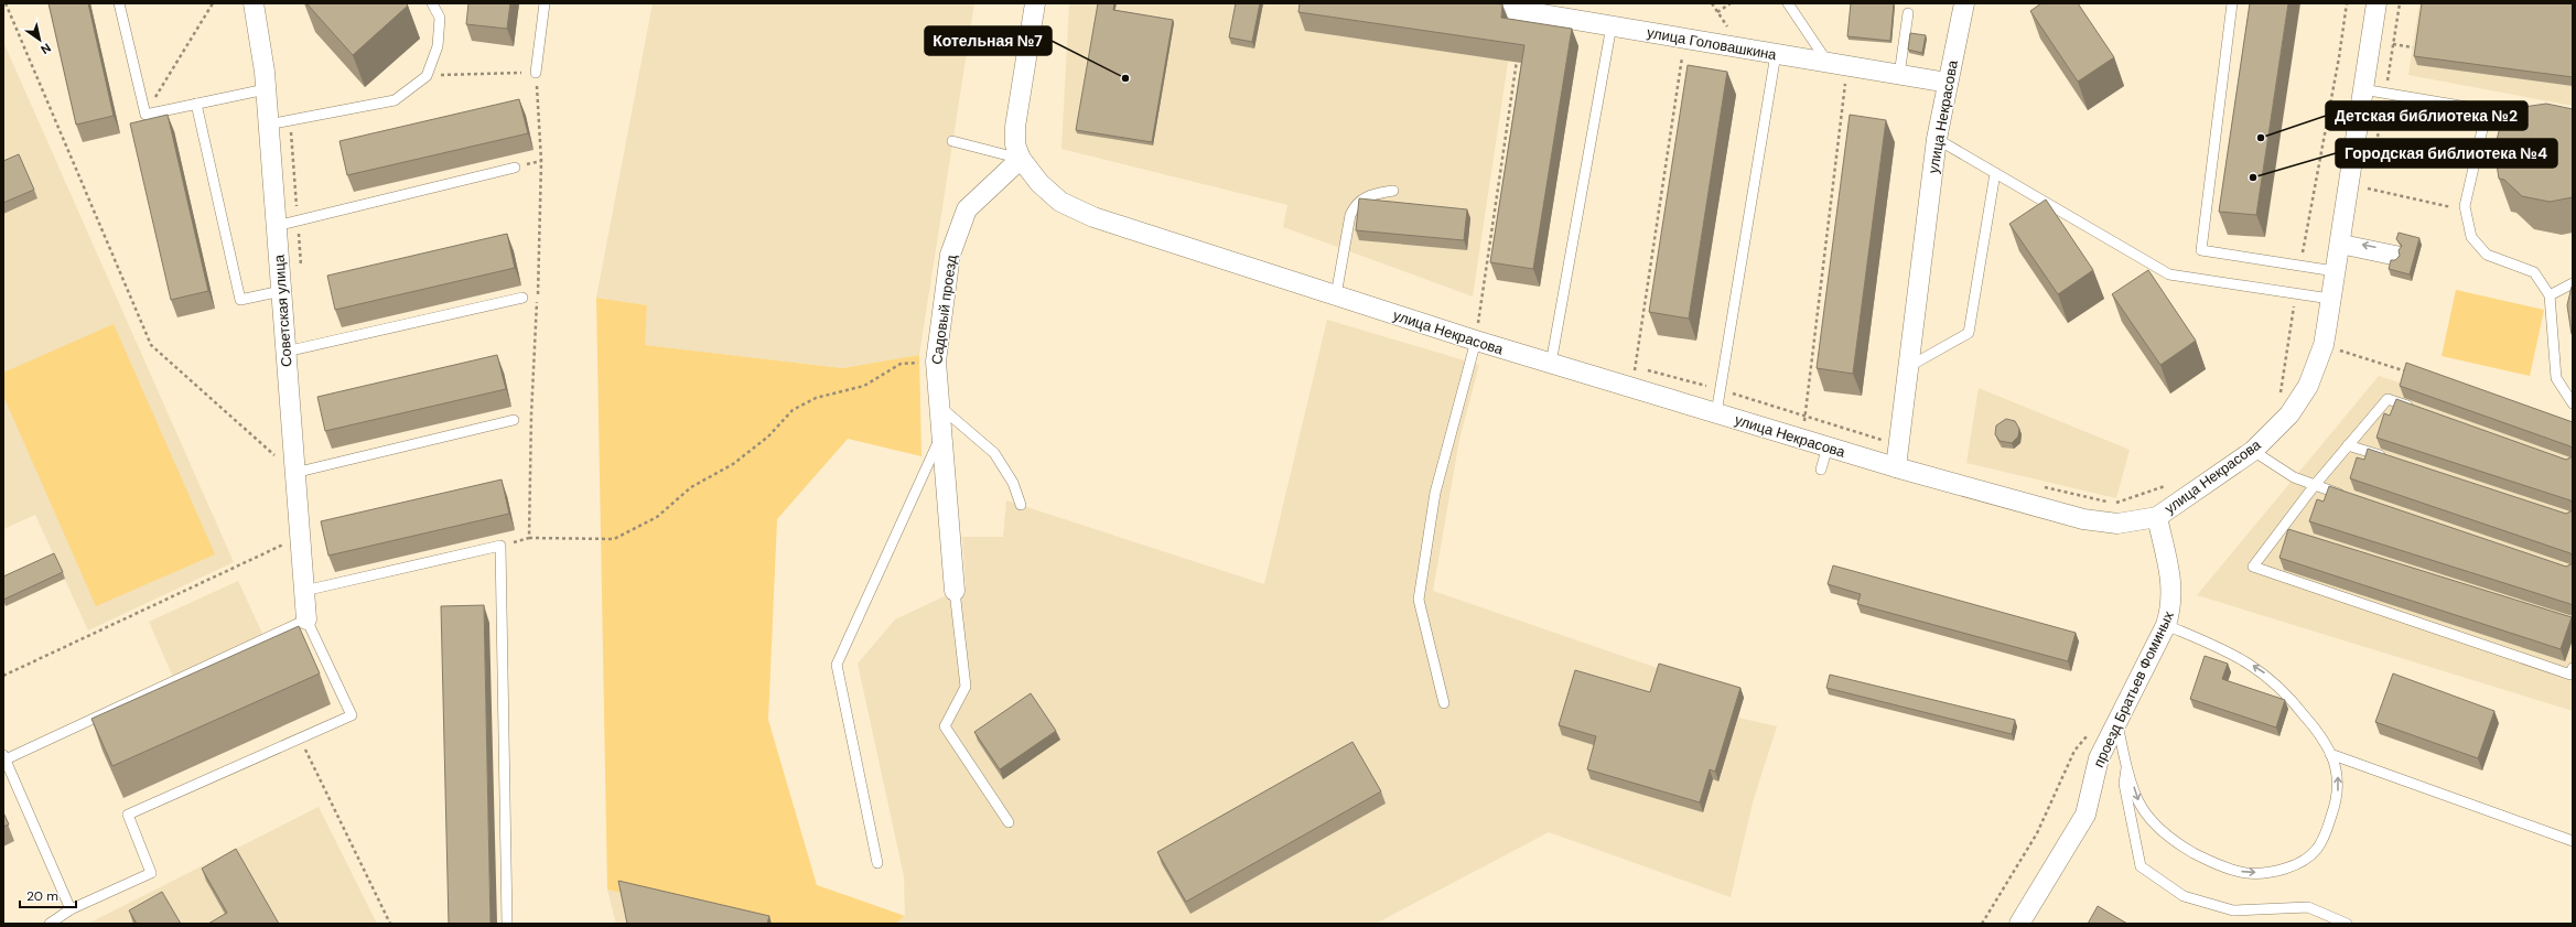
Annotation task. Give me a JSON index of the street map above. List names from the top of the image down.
{
  "streets": {
    "street": [
      "улица Головашкина",
      "улица Некрасова",
      "Садовый проезд",
      "Советская улица",
      "проезд Братьев Фоминых"
    ]
  },
  "crossings": [
    ["улица Головашкина", "улица Некрасова"],
    ["улица Некрасова", "Садовый проезд"],
    ["улица Некрасова", "проезд Братьев Фоминых"]
  ],
  "places": ["Котельная №7", "Детская библиотека №2", "Городская библиотека №4"],
  "scale_bar": "20 m",
  "north": "bottom right"
}
